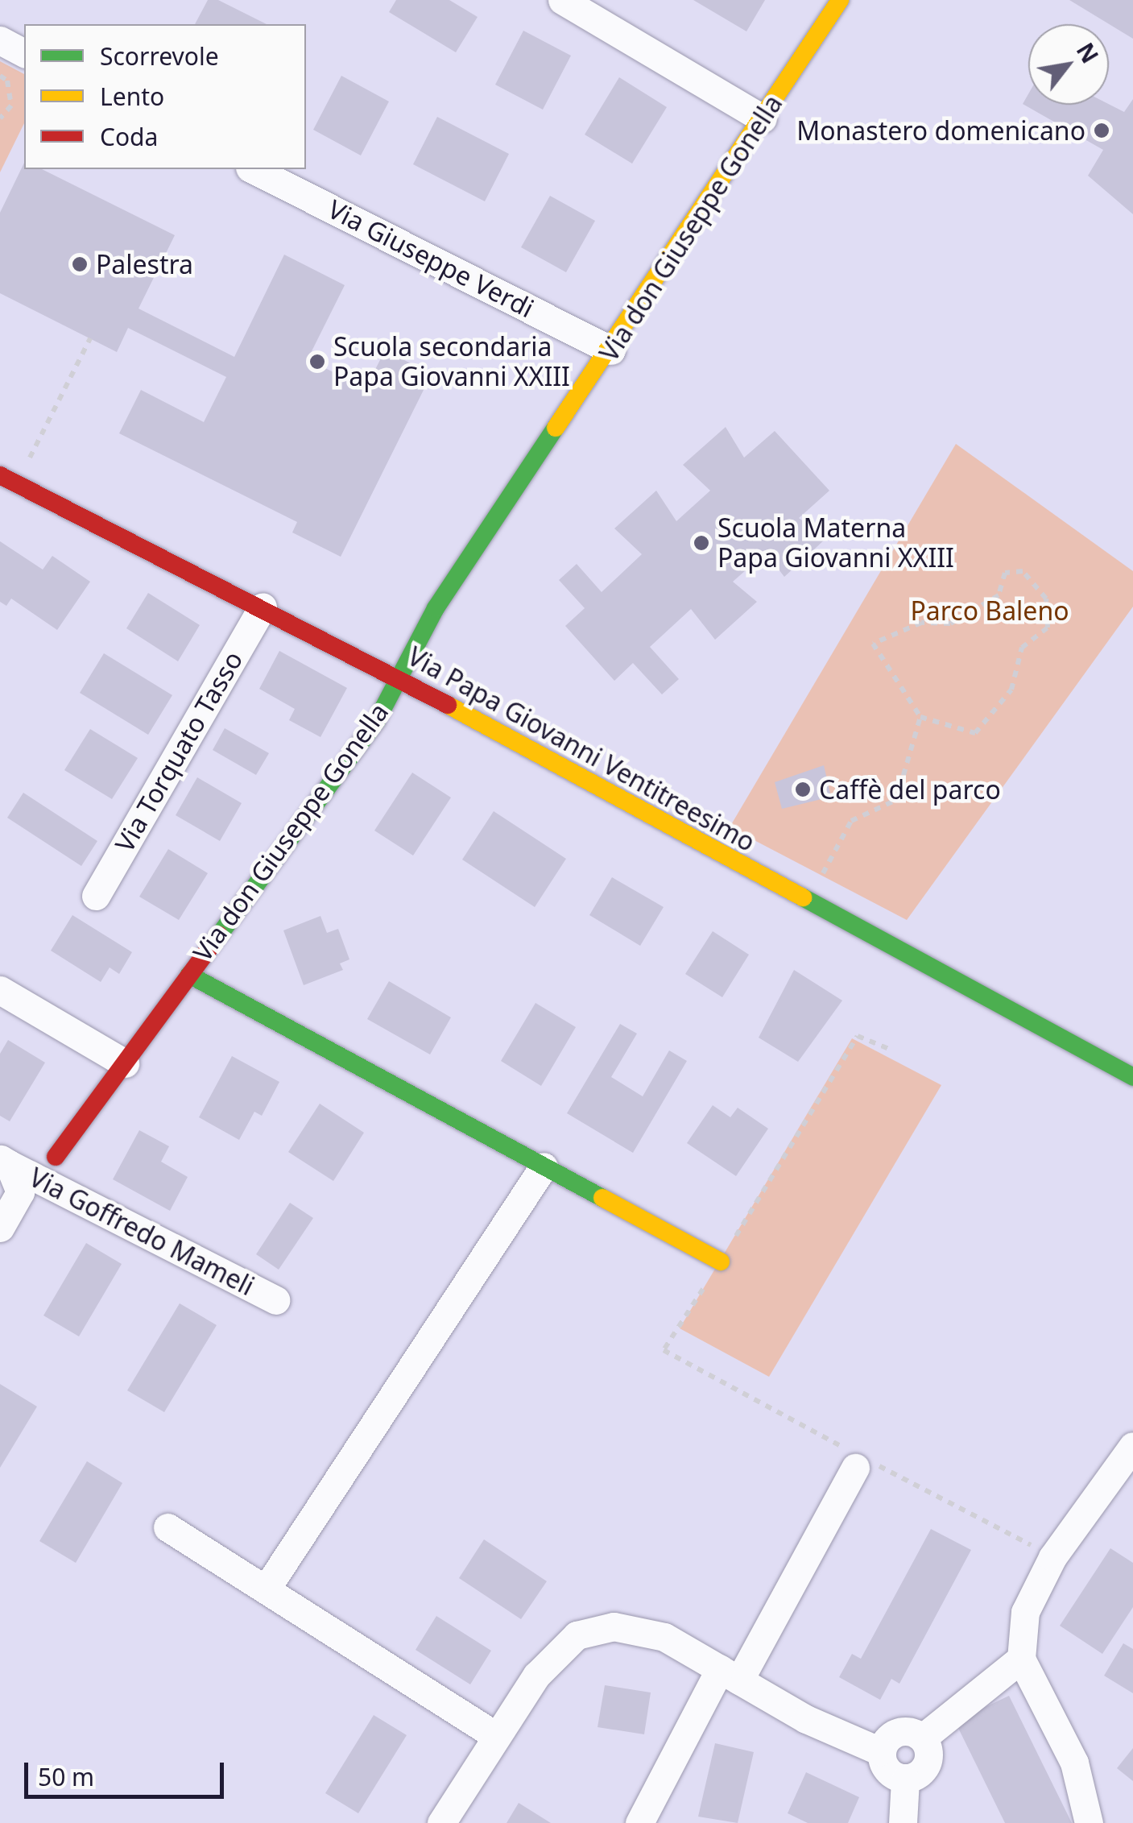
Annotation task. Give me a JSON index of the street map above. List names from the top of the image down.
{
  "streets": {
    "street": [
      "Via don Giuseppe Gonella",
      "Via Giuseppe Verdi",
      "Via Papa Giovanni Ventitreesimo",
      "Via Torquato Tasso",
      "Via Goffredo Mameli"
    ]
  },
  "crossings": [
    ["Via don Giuseppe Gonella", "Via Giuseppe Verdi"],
    ["Via don Giuseppe Gonella", "Via Papa Giovanni Ventitreesimo"],
    ["Via Papa Giovanni Ventitreesimo", "Via Torquato Tasso"]
  ],
  "parks": ["Parco Baleno"],
  "places": [
    "Monastero domenicano",
    "Palestra",
    "Scuola secondaria Papa Giovanni XXIII",
    "Scuola Materna Papa Giovanni XXIII",
    "Caffè del parco"
  ],
  "legend": ["Scorrevole", "Lento", "Coda"],
  "scale_bar": "50 m",
  "north": "top right"
}
